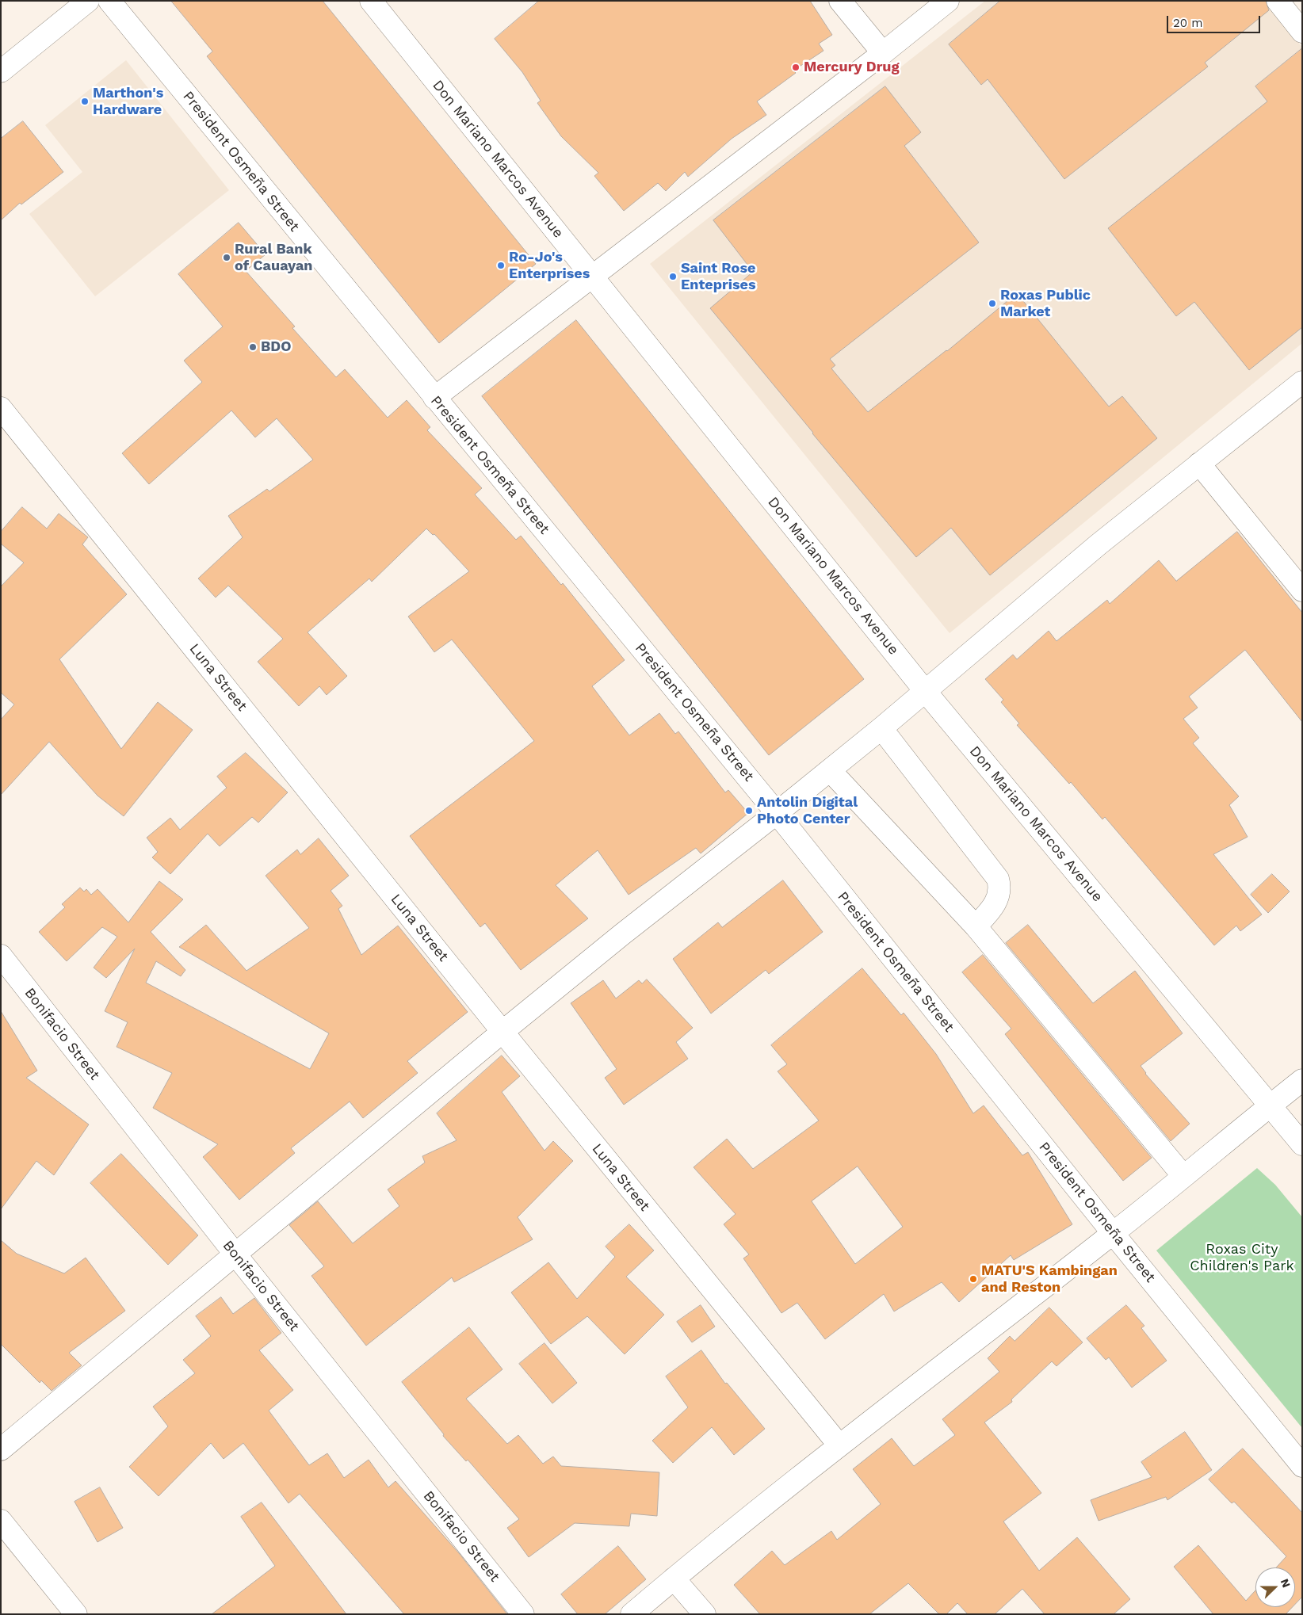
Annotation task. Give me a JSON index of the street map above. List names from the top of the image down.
{
  "streets": {
    "street": [
      "Don Mariano Marcos Avenue",
      "President Osmeña Street",
      "Luna Street",
      "Bonifacio Street"
    ]
  },
  "parks": ["Roxas City Children's Park"],
  "places": [
    "Mercury Drug",
    "Marthon's Hardware",
    "Rural Bank of Cauayan",
    "Ro-Jo's Enterprises",
    "Saint Rose Enteprises",
    "Roxas Public Market",
    "BDO",
    "Antolin Digital Photo Center",
    "MATU'S Kambingan and Reston"
  ],
  "scale_bar": "20 m",
  "north": "right"
}
